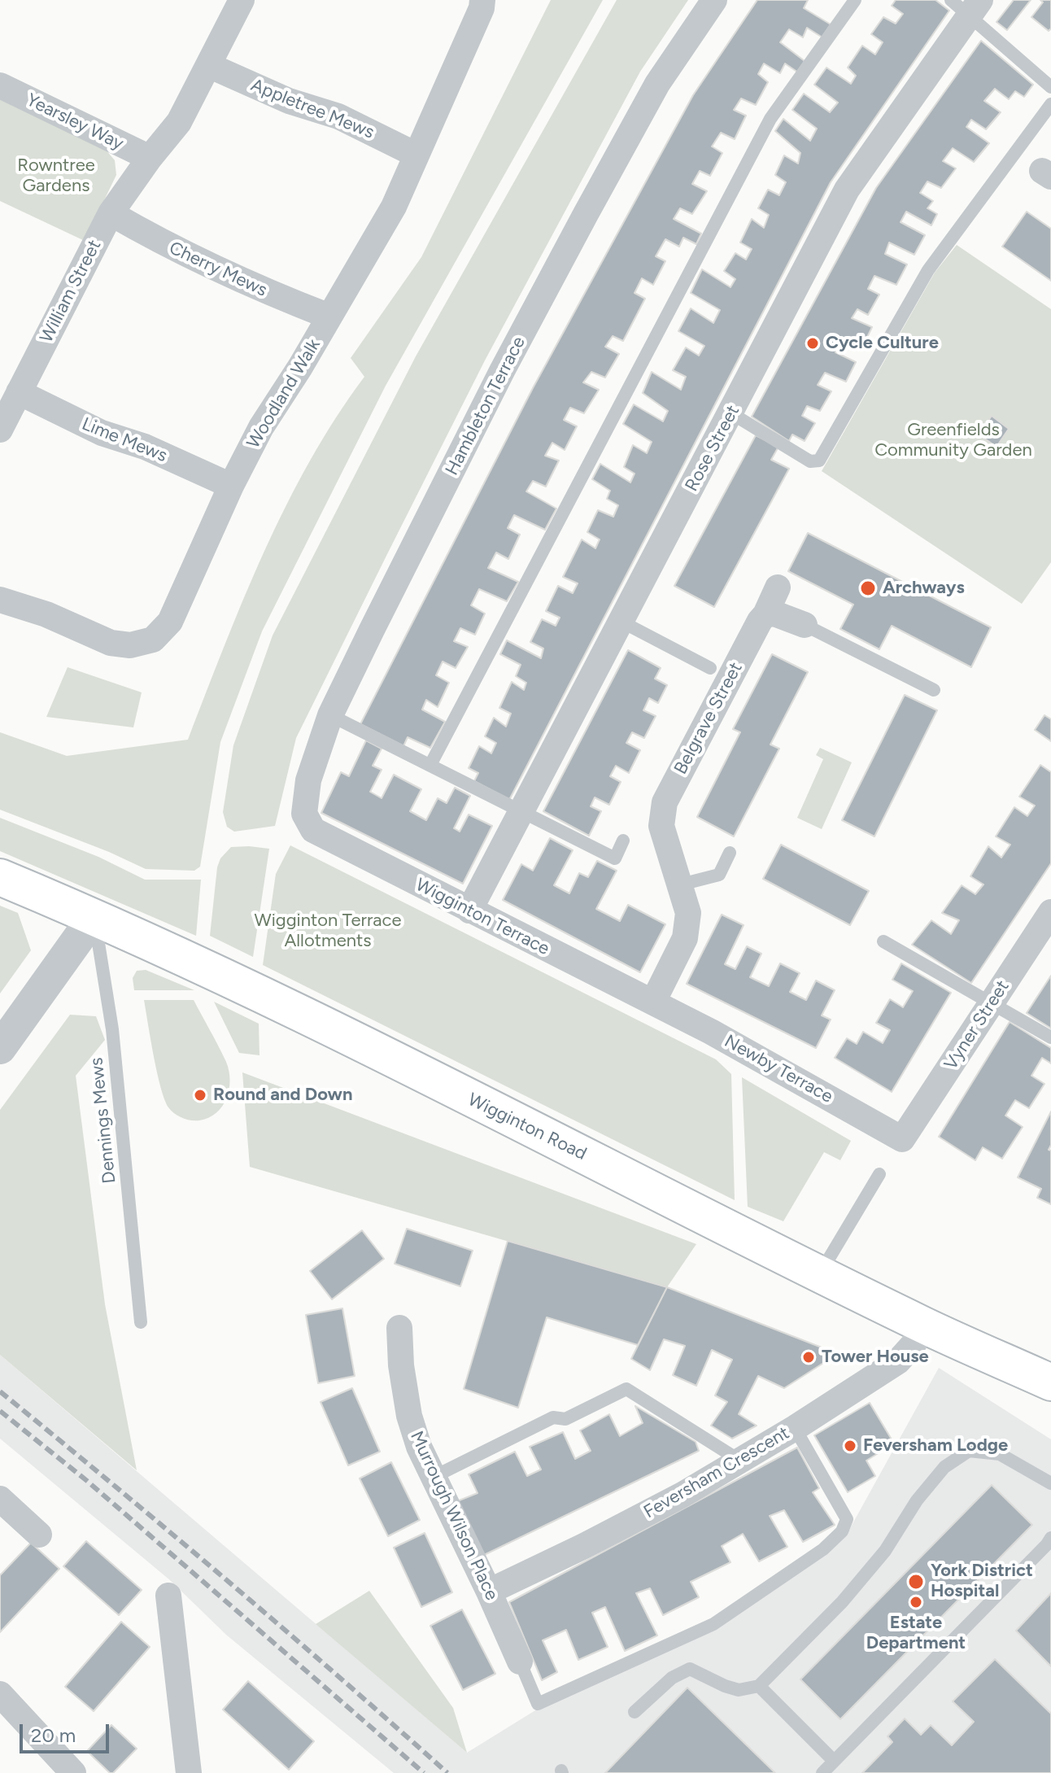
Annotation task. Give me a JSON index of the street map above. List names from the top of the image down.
{
  "streets": {
    "main road": ["Wigginton Road"],
    "street": [
      "Appletree Mews",
      "Yearsley Way",
      "Cherry Mews",
      "William Street",
      "Woodland Walk",
      "Hambleton Terrace",
      "Lime Mews",
      "Rose Street",
      "Belgrave Street",
      "Wigginton Terrace",
      "Vyner Street",
      "Newby Terrace",
      "Feversham Crescent",
      "Murrough Wilson Place"
    ],
    "lane": ["Dennings Mews"]
  },
  "crossings": [
    ["Appletree Mews", "Woodland Walk"],
    ["Yearsley Way", "William Street"],
    ["Cherry Mews", "William Street"],
    ["Cherry Mews", "Woodland Walk"],
    ["William Street", "Lime Mews"],
    ["Woodland Walk", "Lime Mews"],
    ["Hambleton Terrace", "Wigginton Terrace"],
    ["Rose Street", "Wigginton Terrace"],
    ["Belgrave Street", "Wigginton Terrace"],
    ["Belgrave Street", "Newby Terrace"],
    ["Wigginton Terrace", "Newby Terrace"],
    ["Vyner Street", "Newby Terrace"],
    ["Dennings Mews", "Wigginton Road"],
    ["Wigginton Road", "Feversham Crescent"],
    ["Feversham Crescent", "Murrough Wilson Place"]
  ],
  "parks": ["Rowntree Gardens", "Greenfields Community Garden", "Wigginton Terrace Allotments"],
  "places": [
    "Cycle Culture",
    "Archways",
    "Round and Down",
    "Tower House",
    "Feversham Lodge",
    "York District Hospital",
    "Estate Department"
  ],
  "scale_bar": "20 m"
}
